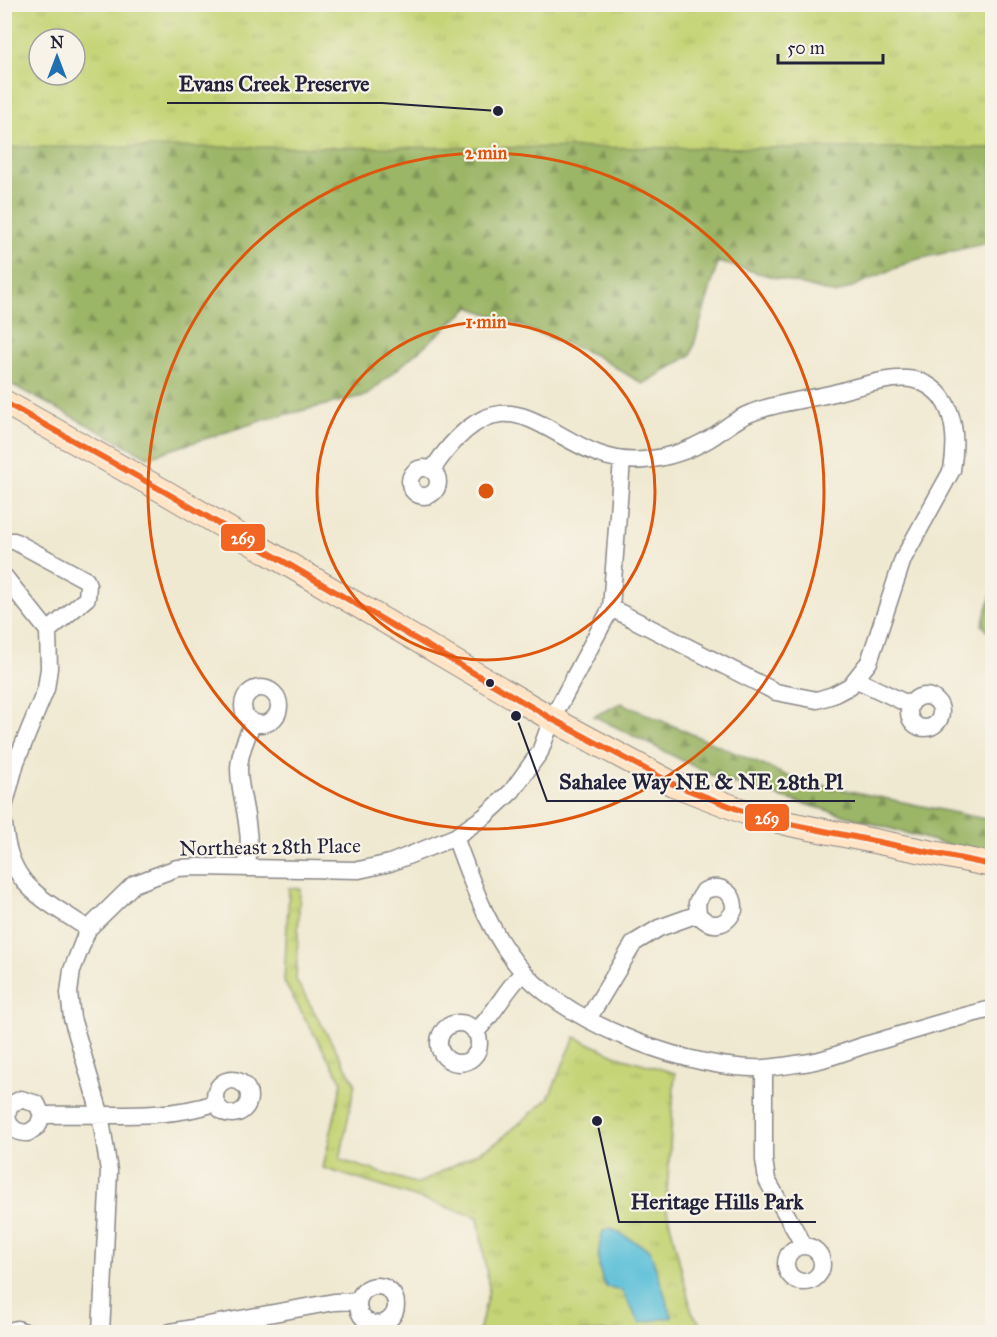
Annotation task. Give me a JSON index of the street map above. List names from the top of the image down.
{
  "streets": {
    "street": ["Northeast 28th Place"]
  },
  "places": ["Evans Creek Preserve", "Sahalee Way NE & NE 28th Pl", "Heritage Hills Park"],
  "lines": ["transit line 269"],
  "scale_bar": "50 m",
  "north": "top",
  "rings": ["2 min", "1 min"]
}
